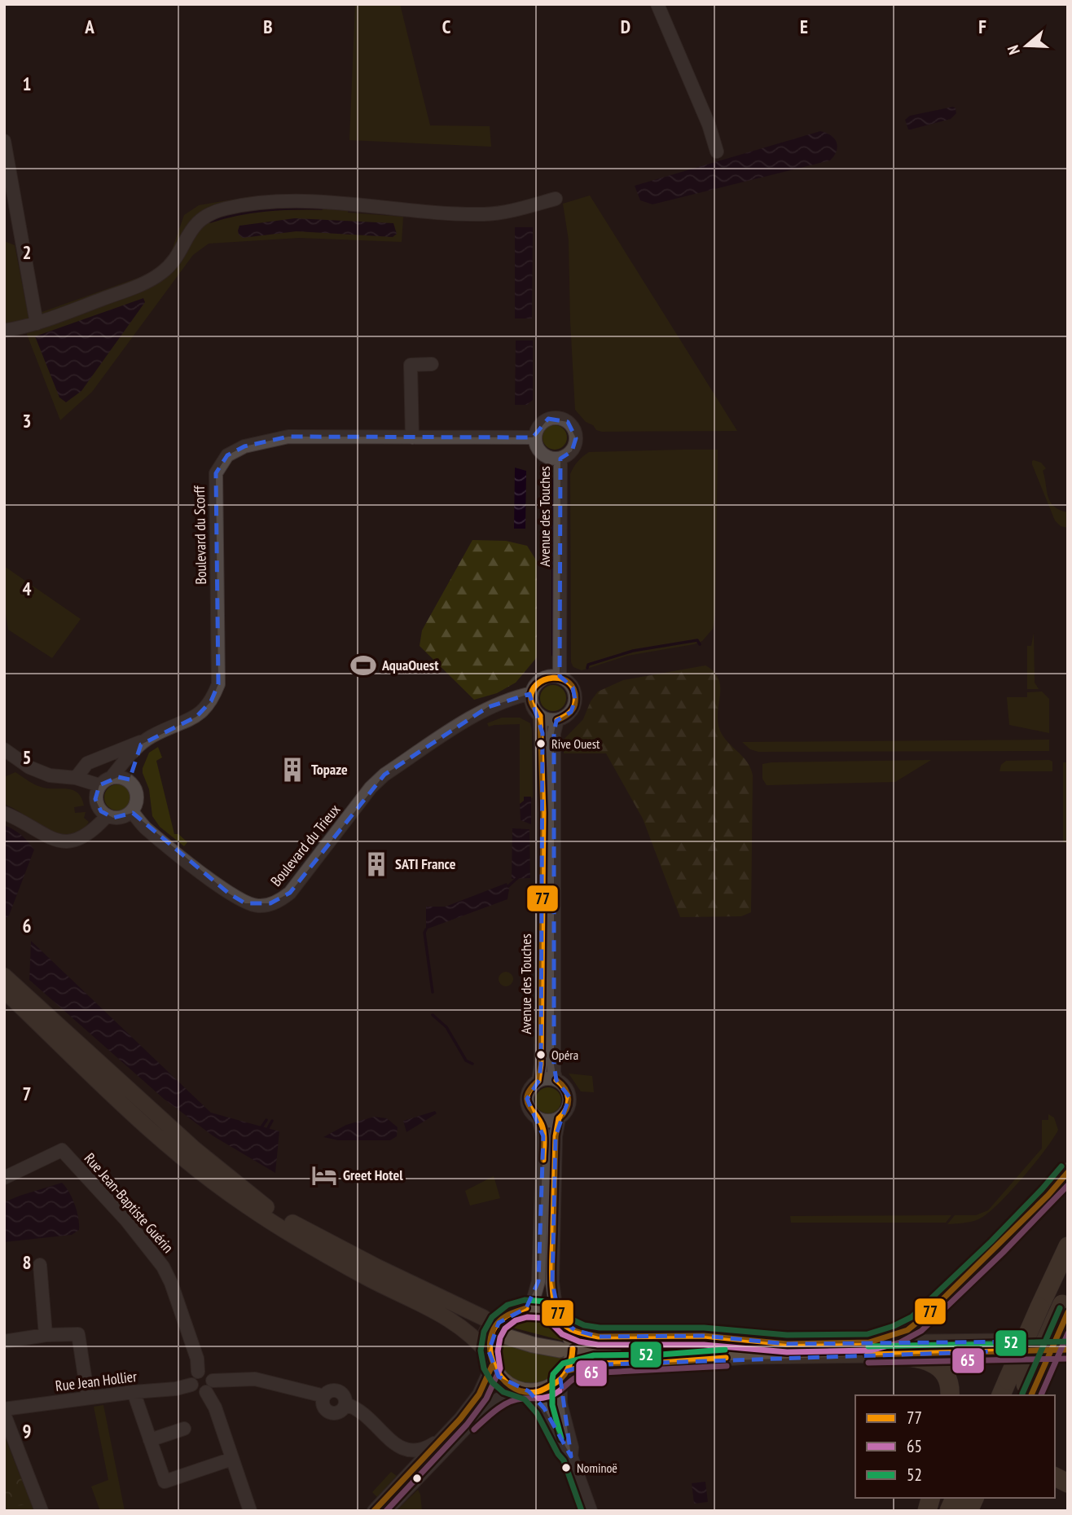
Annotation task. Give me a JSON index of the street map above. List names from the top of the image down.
{
  "streets": {
    "street": [
      "Avenue des Touches",
      "Boulevard du Scorff",
      "Boulevard du Trieux",
      "Rue Jean-Baptiste Guérin",
      "Rue Jean Hollier"
    ]
  },
  "crossings": [
    ["Avenue des Touches", "Boulevard du Scorff"],
    ["Avenue des Touches", "Boulevard du Trieux"],
    ["Boulevard du Scorff", "Boulevard du Trieux"],
    ["Rue Jean-Baptiste Guérin", "Rue Jean Hollier"]
  ],
  "places": {
    "sports": ["AquaOuest"],
    "other": ["Rive Ouest", "Opéra", "Nominoë"],
    "building": ["Topaze", "SATI France"],
    "hotel": ["Greet Hotel"]
  },
  "lines": ["transit line 77", "transit line 52", "transit line 65"],
  "legend": ["77", "65", "52"],
  "north": "left",
  "grid": {
    "columns": [
      "A",
      "B",
      "C",
      "D",
      "E",
      "F"
    ],
    "rows": [
      "1",
      "2",
      "3",
      "4",
      "5",
      "6",
      "7",
      "8",
      "9"
    ]
  }
}
